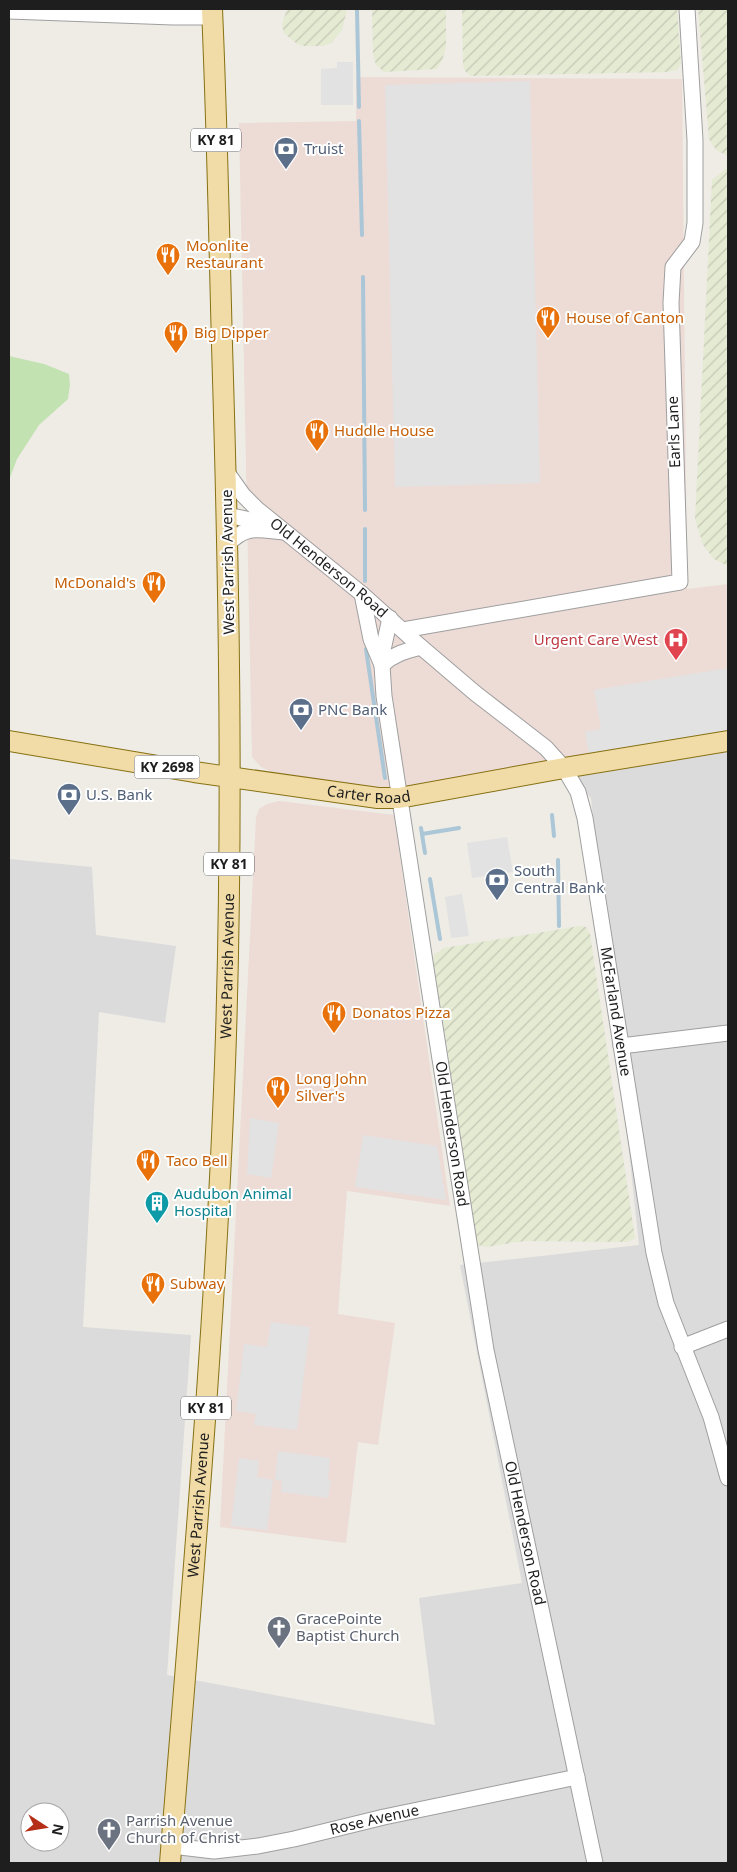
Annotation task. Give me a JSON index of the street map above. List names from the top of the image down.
{
  "streets": {
    "main road": [
      "KY 81",
      "West Parrish Avenue",
      "KY 2698",
      "Carter Road"
    ],
    "street": [
      "Earls Lane",
      "Old Henderson Road",
      "McFarland Avenue",
      "Rose Avenue"
    ]
  },
  "crossings": [
    ["Earls Lane", "McFarland Avenue"],
    ["West Parrish Avenue", "Old Henderson Road"],
    ["West Parrish Avenue", "Carter Road"],
    ["West Parrish Avenue", "Rose Avenue"],
    ["Old Henderson Road", "Carter Road"],
    ["Old Henderson Road", "McFarland Avenue"],
    ["Old Henderson Road", "Rose Avenue"],
    ["Carter Road", "McFarland Avenue"]
  ],
  "places": {
    "bank": [
      "Truist",
      "PNC Bank",
      "U.S. Bank",
      "South Central Bank"
    ],
    "restaurant": [
      "Moonlite Restaurant",
      "House of Canton",
      "Big Dipper",
      "Huddle House",
      "McDonald's",
      "Donatos Pizza",
      "Long John Silver's",
      "Taco Bell",
      "Subway"
    ],
    "hospital": ["Urgent Care West"],
    "building": ["Audubon Animal Hospital"],
    "church": ["GracePointe Baptist Church", "Parrish Avenue Church of Christ"]
  },
  "north": "right"
}
